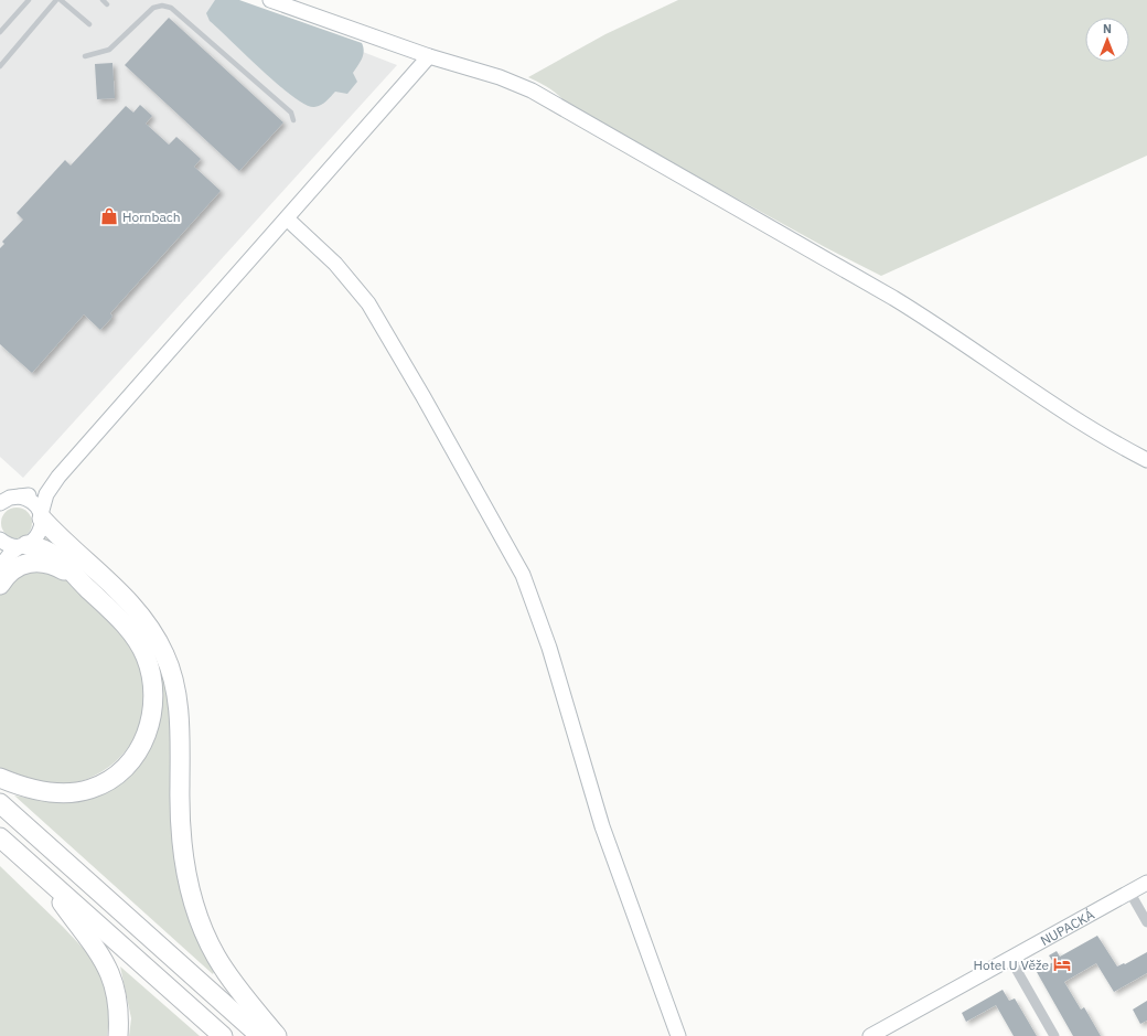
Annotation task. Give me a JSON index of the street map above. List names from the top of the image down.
{
  "streets": {
    "street": ["NUPACKÁ"]
  },
  "places": {
    "shop": ["Hornbach"],
    "hotel": ["Hotel U Věže"]
  },
  "north": "top"
}
